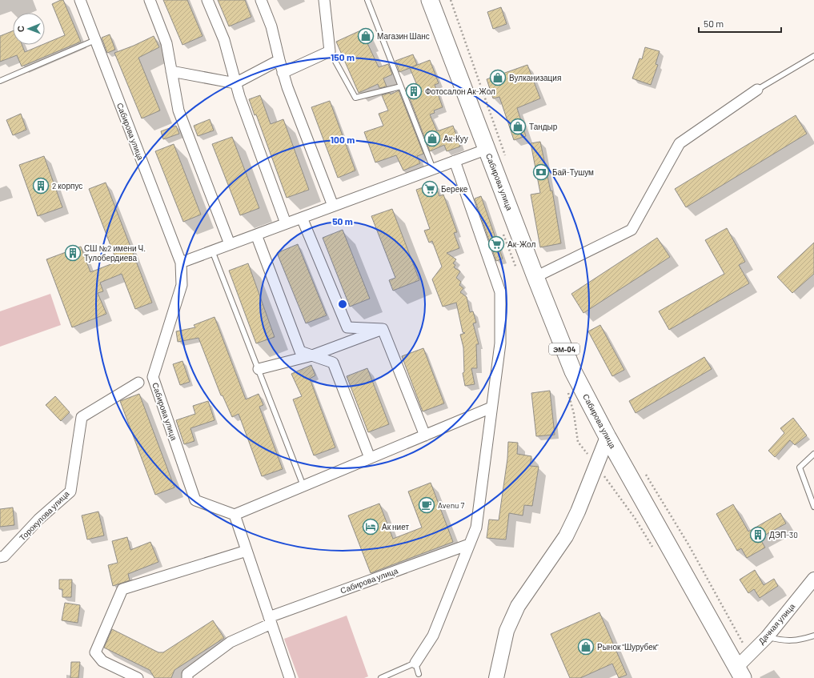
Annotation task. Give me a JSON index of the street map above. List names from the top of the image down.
{
  "streets": {
    "highway": ["Сабирова улица", "ЭМ-04"],
    "street": ["Торокулова улица", "Дачная улица"]
  },
  "crossings": [
    ["Сабирова улица", "Дачная улица"]
  ],
  "places": {
    "shop": [
      "Магазин Шанс",
      "Вулканизация",
      "Тандыр",
      "Ак-Куу",
      "Рынок \"Шурубек\""
    ],
    "building": [
      "Фотосалон Ак-Жол",
      "2 корпус",
      "СШ №2 имени Ч. Тулобердиева",
      "ДЭП-30"
    ],
    "bank": ["Бай-Тушум"],
    "supermarket": ["Береке", "Ак-Жол"],
    "cafe": ["Avenu 7"],
    "hotel": ["Ак ниет"]
  },
  "scale_bar": "50 m",
  "north": "left",
  "rings": ["150 m", "100 m", "50 m"]
}
